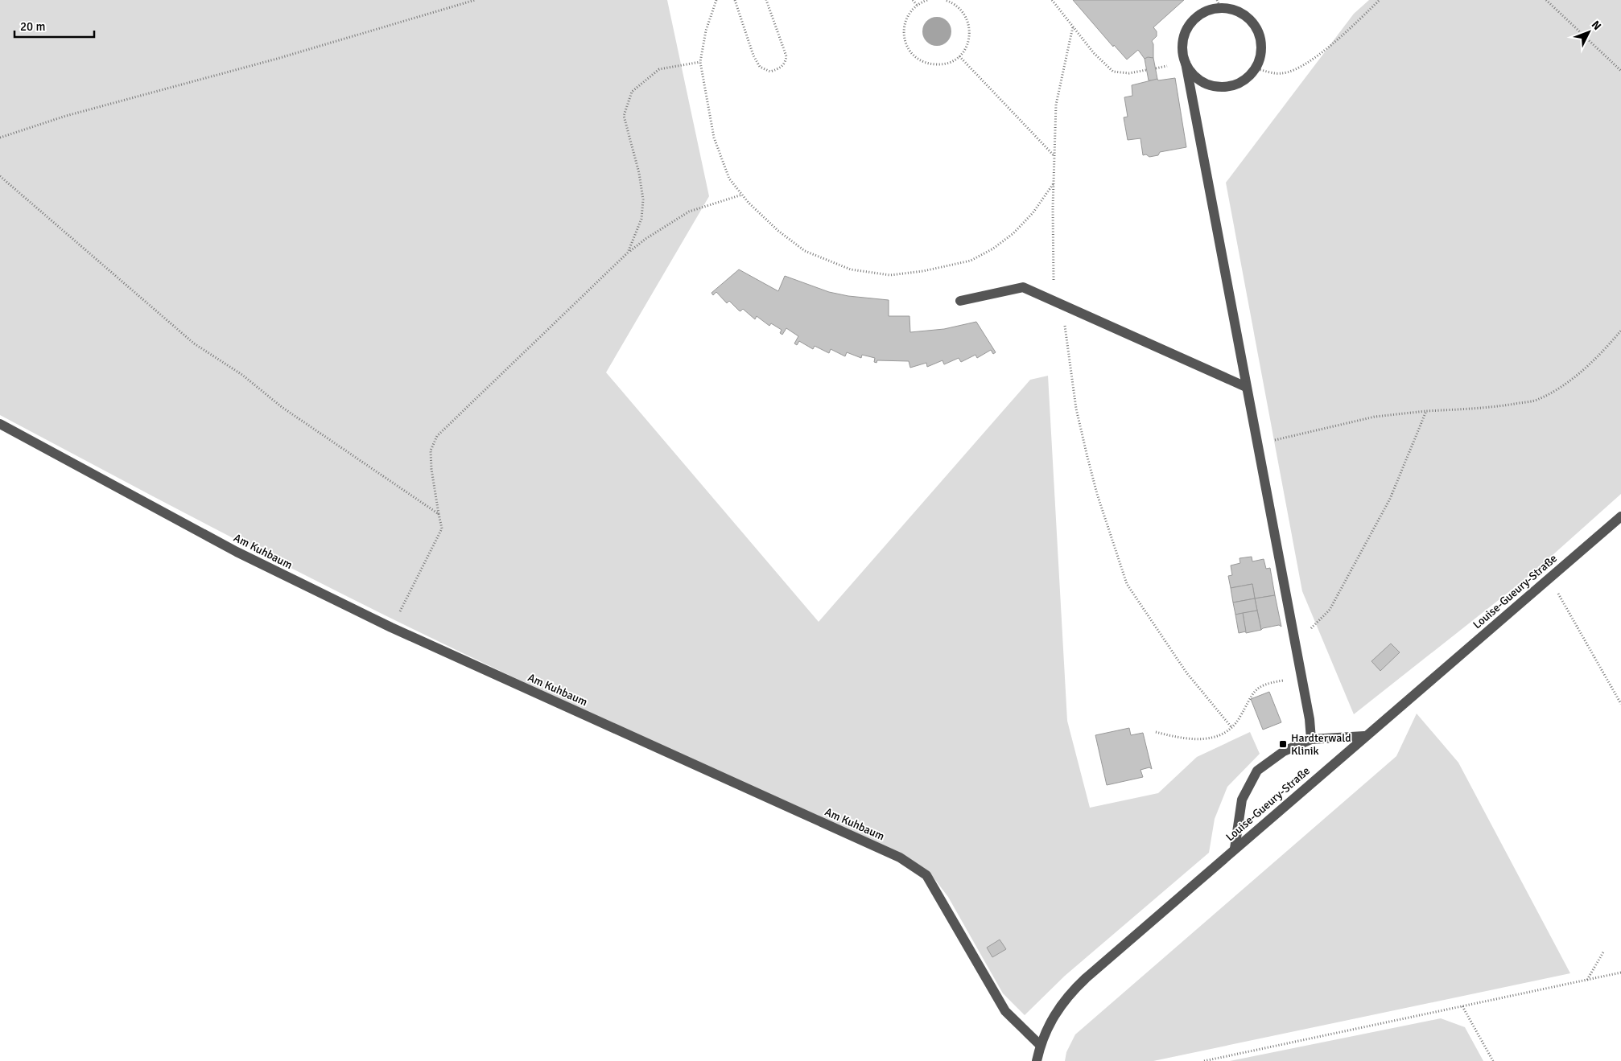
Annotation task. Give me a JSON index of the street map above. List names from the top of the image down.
{
  "streets": {
    "street": ["Am Kuhbaum", "Louise-Gueury-Straße"]
  },
  "crossings": [
    ["Am Kuhbaum", "Louise-Gueury-Straße"]
  ],
  "places": {
    "transit": ["Hardterwald Klinik"]
  },
  "scale_bar": "20 m",
  "north": "top right"
}
